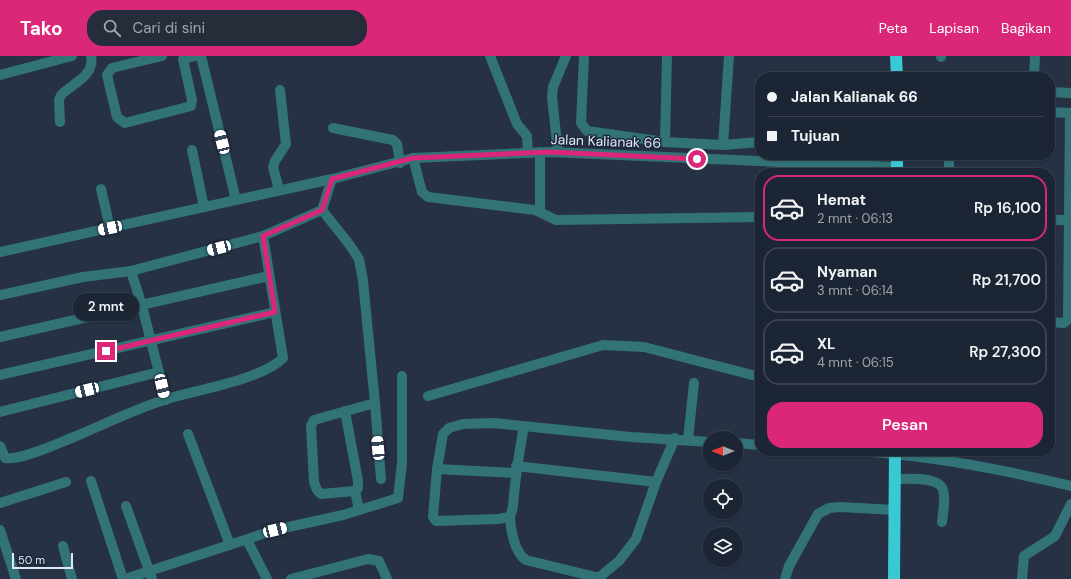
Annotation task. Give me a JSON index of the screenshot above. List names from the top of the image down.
{
  "streets": {
    "lane": ["Jalan Kalianak 66"]
  },
  "scale_bar": "50 m",
  "north": "left",
  "page": {
    "header": "Tako",
    "search": "Cari di sini",
    "nav": ["Peta", "Lapisan", "Bagikan"],
    "banner": ["Jalan Kalianak 66", "Tujuan"],
    "list": [
      {
        "name": "Hemat",
        "note": "2 mnt · 06:13",
        "value": "Rp 16,100"
      },
      {
        "name": "Nyaman",
        "note": "3 mnt · 06:14",
        "value": "Rp 21,700"
      },
      {
        "name": "XL",
        "note": "4 mnt · 06:15",
        "value": "Rp 27,300"
      }
    ],
    "bubble": "2 mnt",
    "buttons": "Pesan",
    "scale": "50 m"
  }
}
